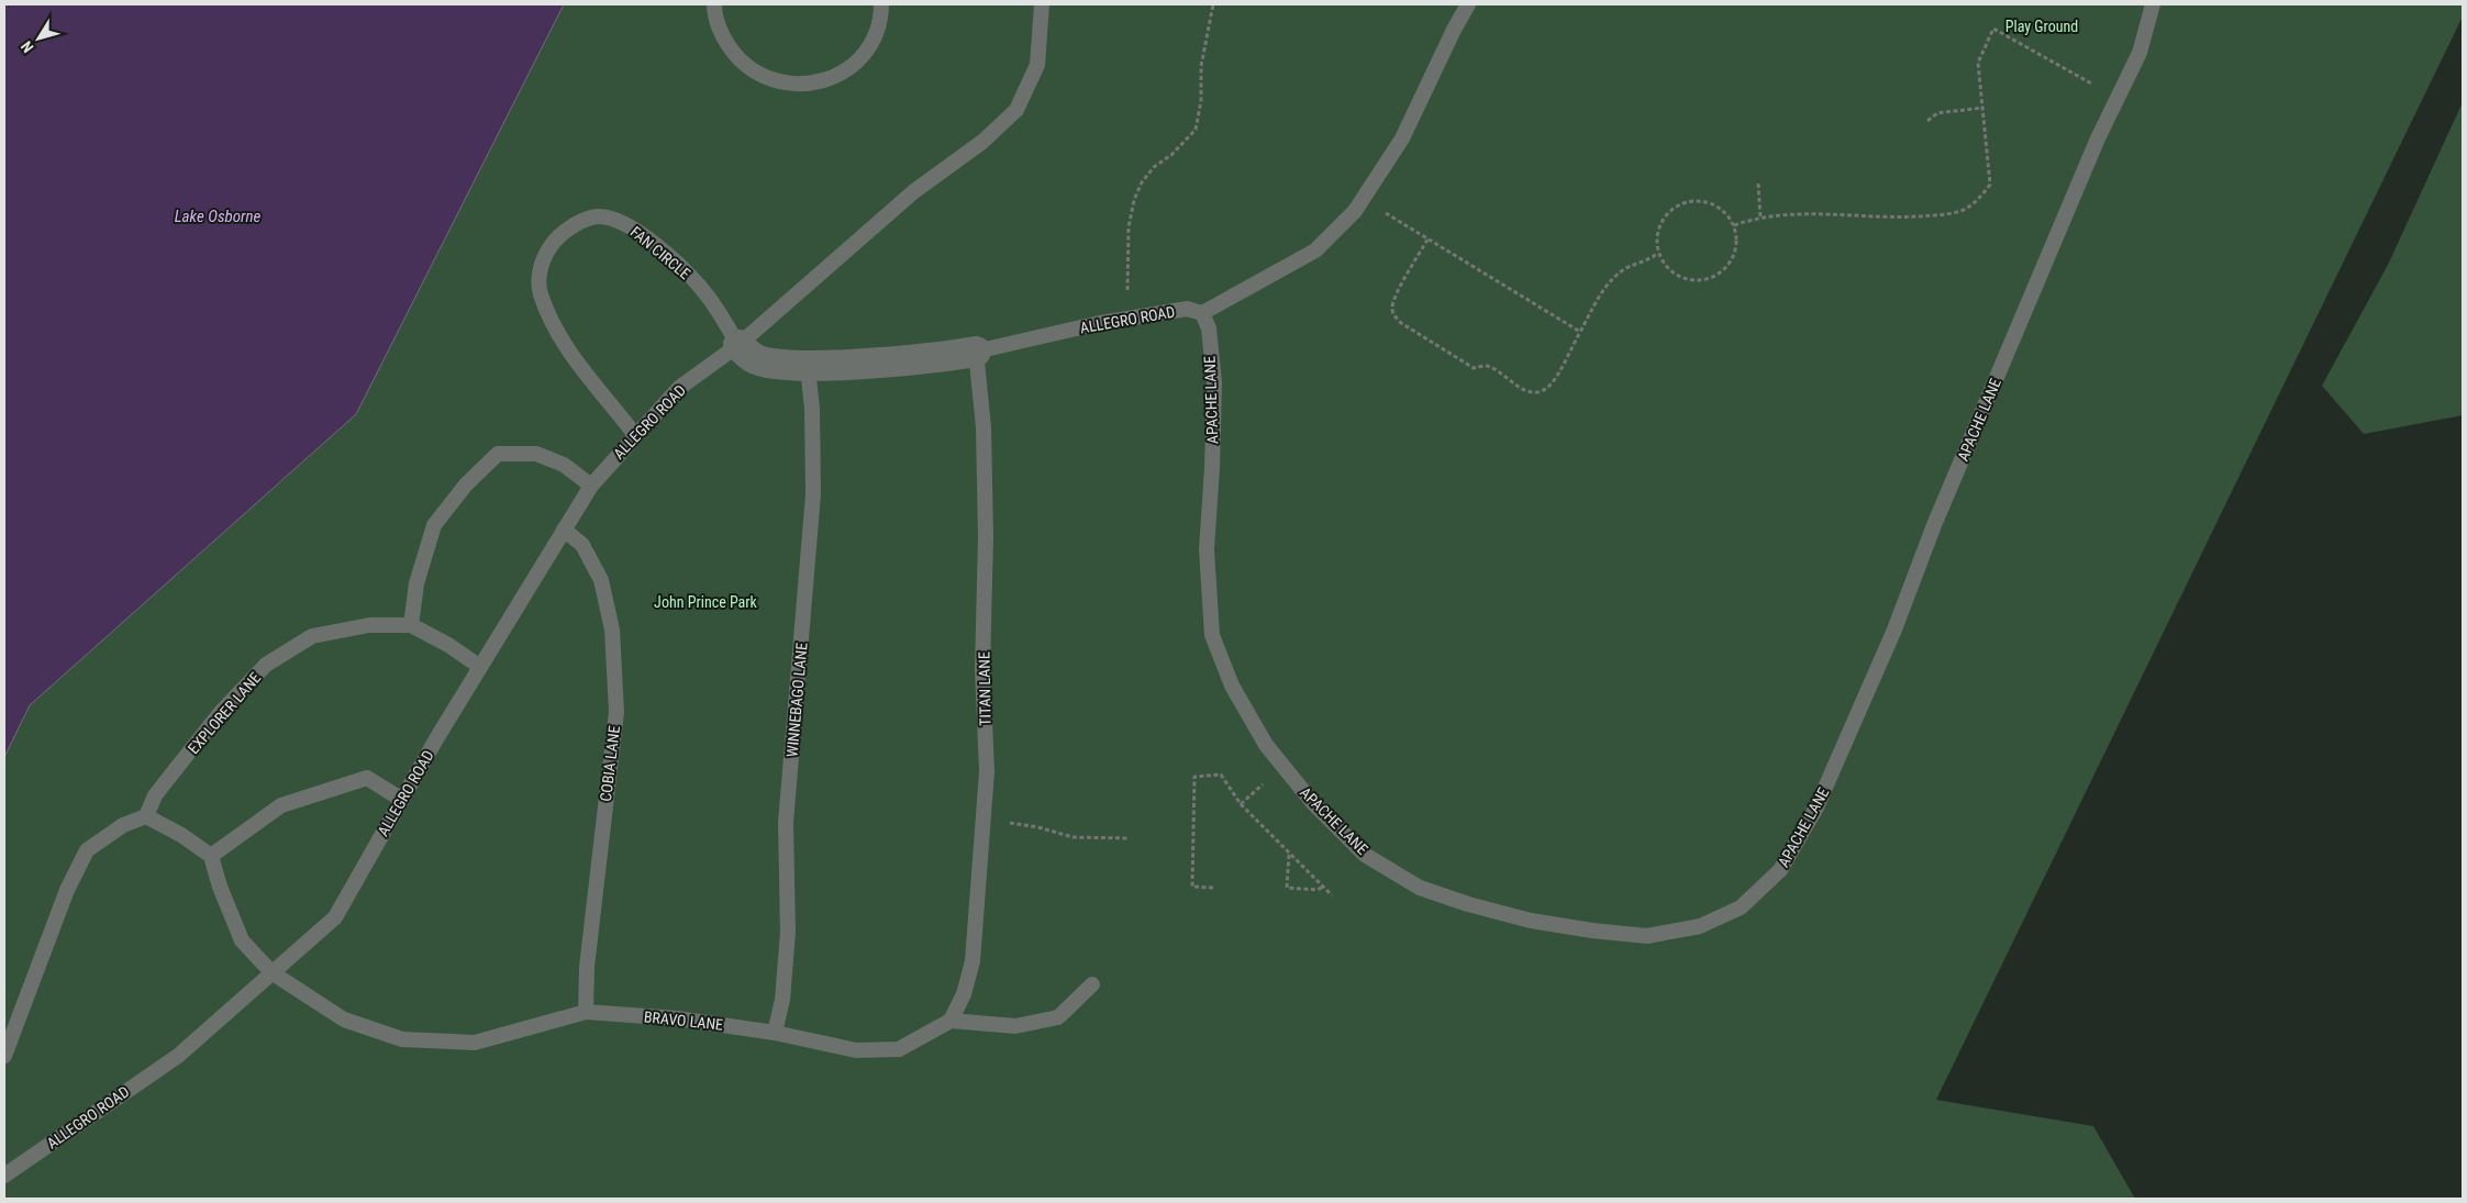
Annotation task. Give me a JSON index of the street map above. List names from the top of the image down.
{
  "streets": {
    "street": ["ALLEGRO ROAD"],
    "lane": [
      "FAN CIRCLE",
      "APACHE LANE",
      "TITAN LANE",
      "WINNEBAGO LANE",
      "EXPLORER LANE",
      "COBIA LANE",
      "BRAVO LANE"
    ]
  },
  "crossings": [
    ["FAN CIRCLE", "ALLEGRO ROAD"],
    ["ALLEGRO ROAD", "APACHE LANE"],
    ["ALLEGRO ROAD", "TITAN LANE"],
    ["ALLEGRO ROAD", "WINNEBAGO LANE"],
    ["ALLEGRO ROAD", "COBIA LANE"],
    ["ALLEGRO ROAD", "BRAVO LANE"],
    ["TITAN LANE", "BRAVO LANE"],
    ["WINNEBAGO LANE", "BRAVO LANE"],
    ["COBIA LANE", "BRAVO LANE"]
  ],
  "water": ["Lake Osborne"],
  "parks": ["Play Ground", "John Prince Park"],
  "north": "bottom left"
}
